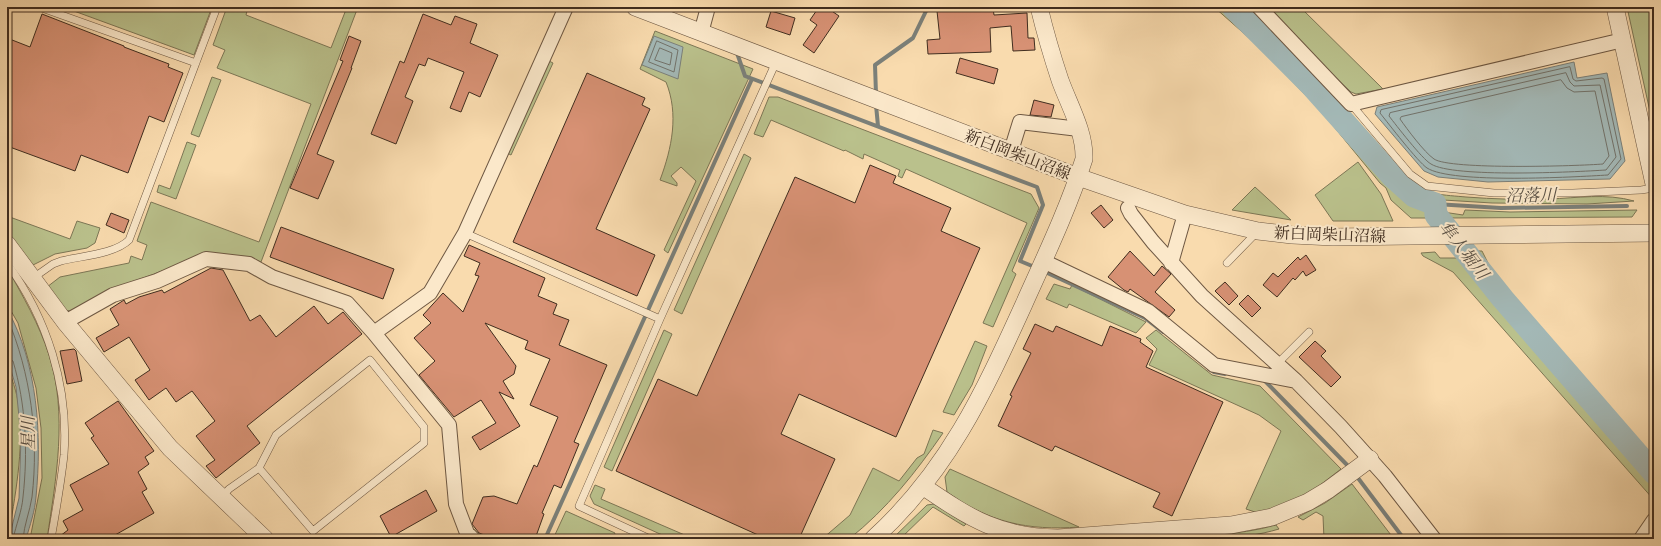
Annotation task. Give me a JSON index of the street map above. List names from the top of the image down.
{
  "streets": {
    "street": ["新白岡柴山沼線"]
  },
  "water": ["沼落川", "隼人堀川", "星川"]
}
